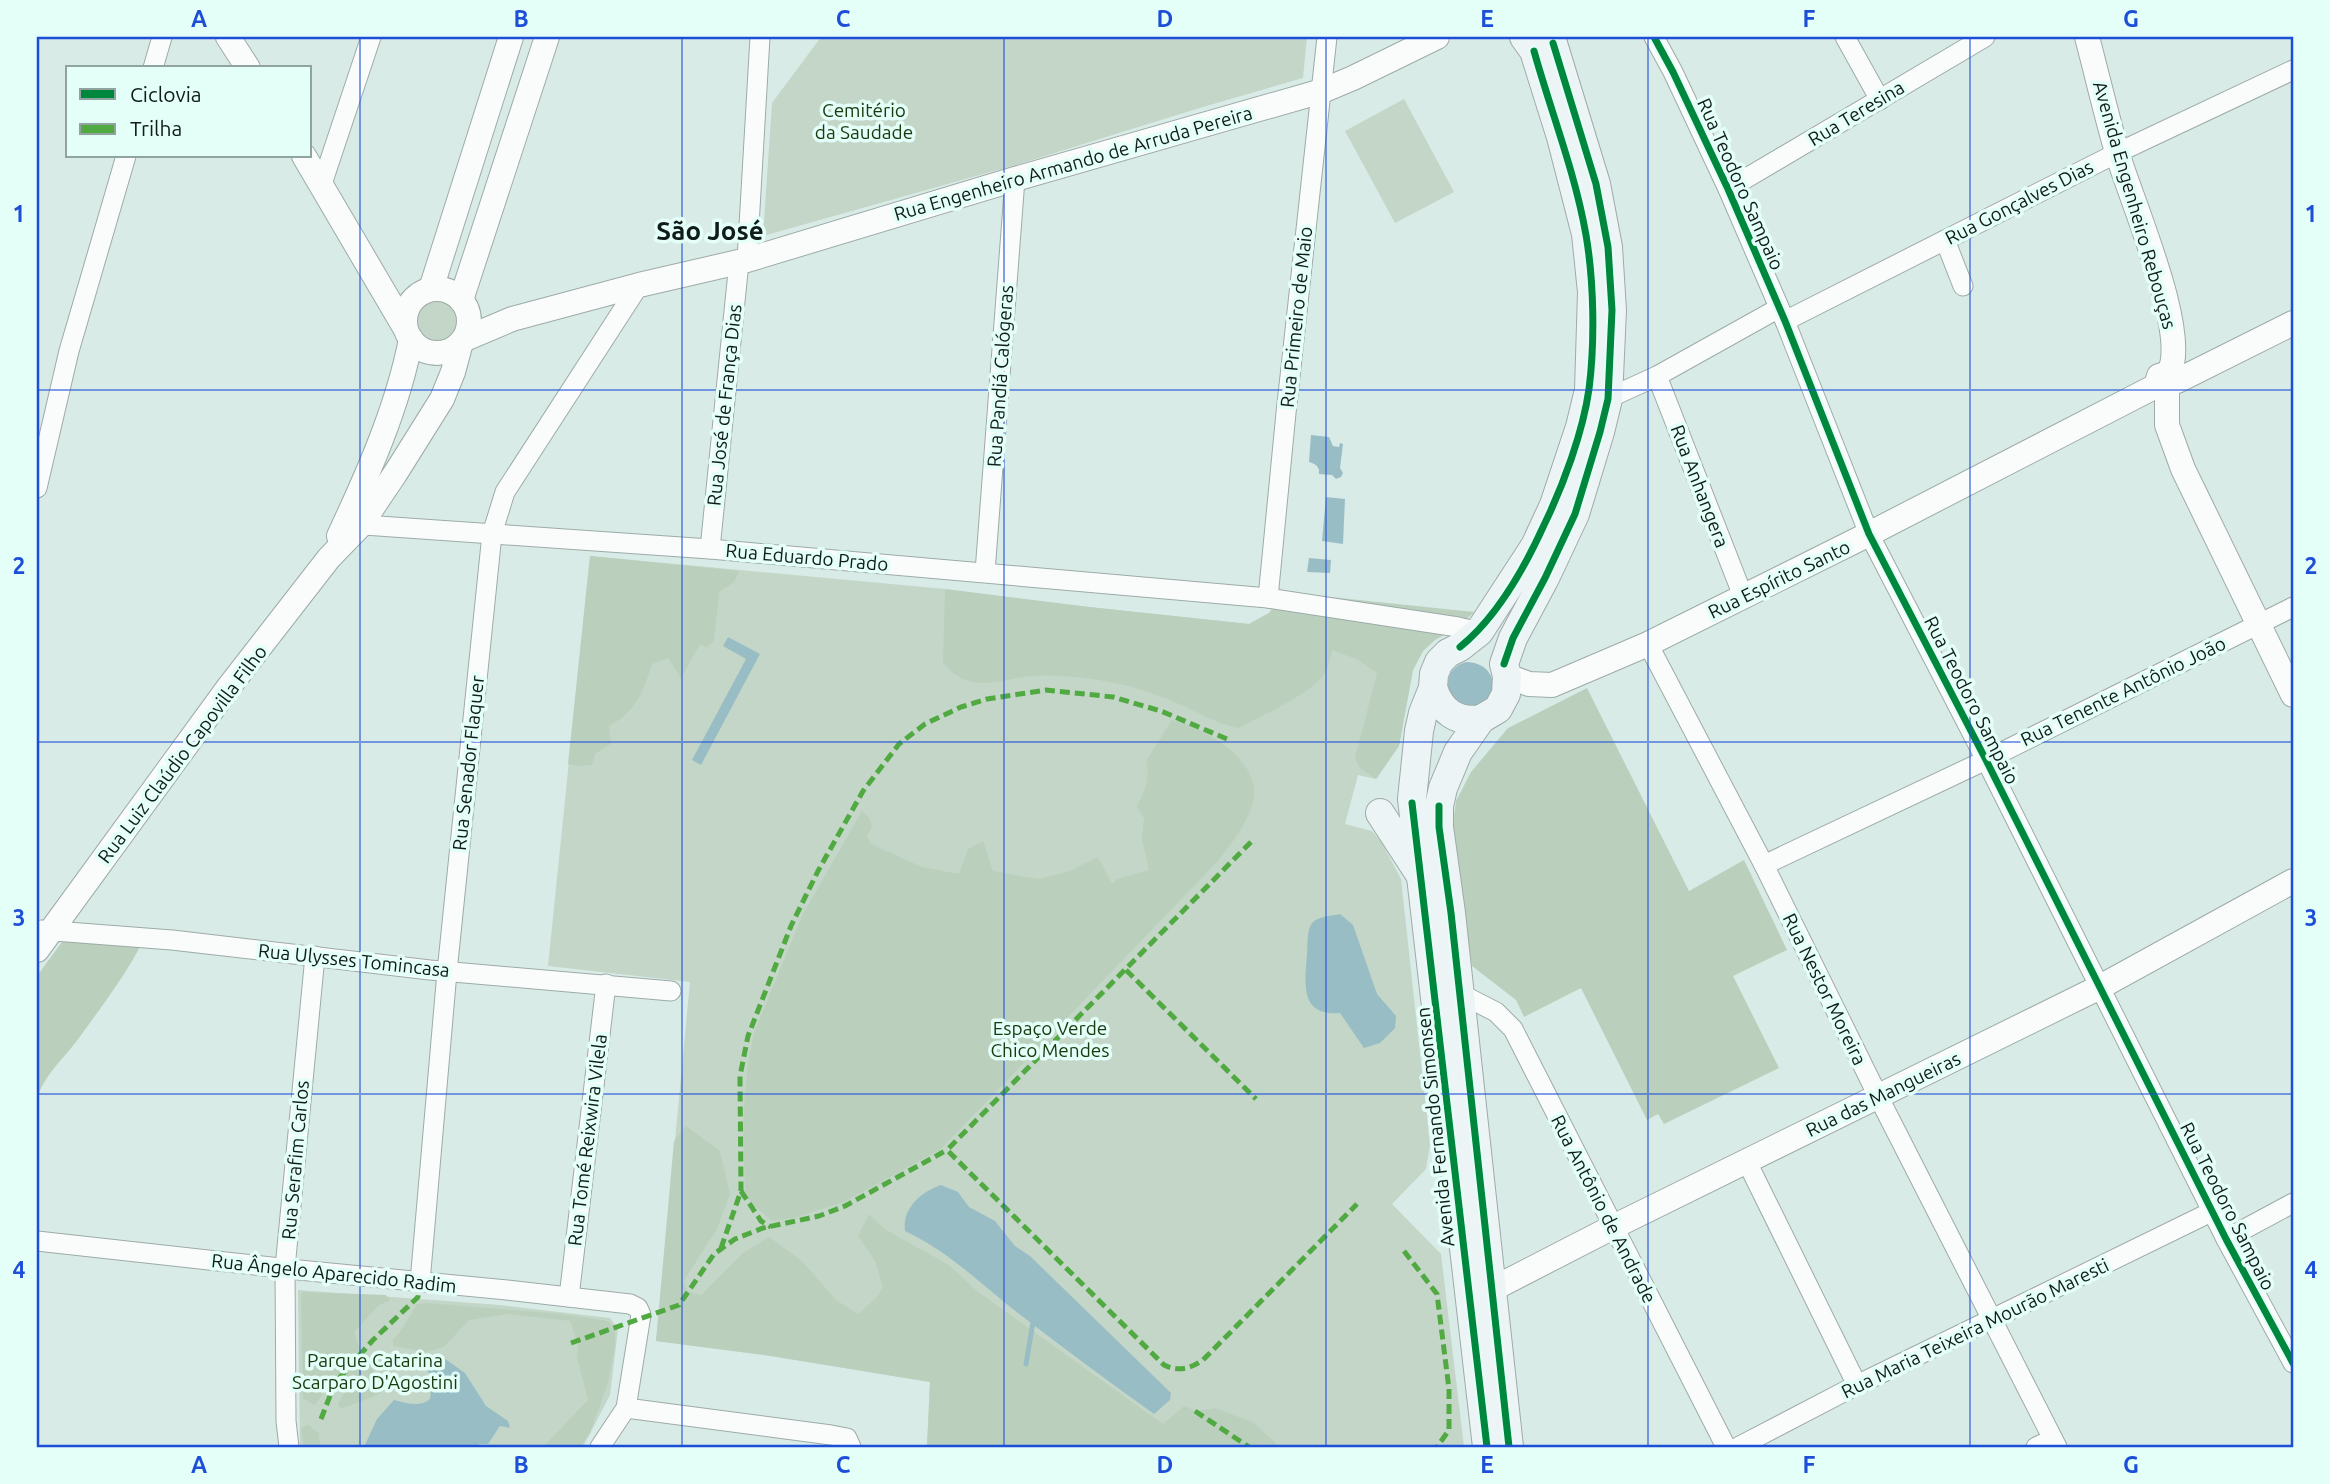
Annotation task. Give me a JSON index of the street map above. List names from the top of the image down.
{
  "streets": {
    "main road": ["Avenida Fernando Simonsen"],
    "street": [
      "Rua Teresina",
      "Rua Engenheiro Armando de Arruda Pereira",
      "Rua Teodoro Sampaio",
      "Rua Gonçalves Dias",
      "Avenida Engenheiro Rebouças",
      "Rua Primeiro de Maio",
      "Rua Pandiá Calógeras",
      "Rua José de França Dias",
      "Rua Anhangera",
      "Rua Eduardo Prado",
      "Rua Espírito Santo",
      "Rua Tenente Antônio João",
      "Rua Luiz Claúdio Capovilla Filho",
      "Rua Senador Flaquer",
      "Rua Ulysses Tomincasa",
      "Rua Nestor Moreira",
      "Rua das Mangueiras",
      "Rua Tomé Reixwira Vilela",
      "Rua Serafim Carlos",
      "Rua Antônio de Andrade",
      "Rua Ângelo Aparecido Radim",
      "Rua Maria Teixeira Mourão Maresti"
    ]
  },
  "crossings": [
    ["Rua Teresina", "Rua Teodoro Sampaio"],
    ["Rua Engenheiro Armando de Arruda Pereira", "Rua Primeiro de Maio"],
    ["Rua Engenheiro Armando de Arruda Pereira", "Rua Pandiá Calógeras"],
    ["Rua Engenheiro Armando de Arruda Pereira", "Rua José de França Dias"],
    ["Rua Engenheiro Armando de Arruda Pereira", "Rua Luiz Claúdio Capovilla Filho"],
    ["Rua Engenheiro Armando de Arruda Pereira", "Rua Senador Flaquer"],
    ["Rua Teodoro Sampaio", "Rua Gonçalves Dias"],
    ["Rua Teodoro Sampaio", "Rua Espírito Santo"],
    ["Rua Teodoro Sampaio", "Rua Tenente Antônio João"],
    ["Rua Teodoro Sampaio", "Rua das Mangueiras"],
    ["Rua Teodoro Sampaio", "Rua Maria Teixeira Mourão Maresti"],
    ["Rua Gonçalves Dias", "Avenida Engenheiro Rebouças"],
    ["Rua Gonçalves Dias", "Rua Anhangera"],
    ["Rua Gonçalves Dias", "Avenida Fernando Simonsen"],
    ["Avenida Engenheiro Rebouças", "Rua Espírito Santo"],
    ["Avenida Engenheiro Rebouças", "Rua Tenente Antônio João"],
    ["Rua Primeiro de Maio", "Rua Eduardo Prado"],
    ["Rua Pandiá Calógeras", "Rua Eduardo Prado"],
    ["Rua José de França Dias", "Rua Eduardo Prado"],
    ["Rua Anhangera", "Rua Espírito Santo"],
    ["Rua Eduardo Prado", "Rua Espírito Santo"],
    ["Rua Eduardo Prado", "Rua Luiz Claúdio Capovilla Filho"],
    ["Rua Eduardo Prado", "Rua Senador Flaquer"],
    ["Rua Eduardo Prado", "Avenida Fernando Simonsen"],
    ["Rua Espírito Santo", "Rua Nestor Moreira"],
    ["Rua Espírito Santo", "Avenida Fernando Simonsen"],
    ["Rua Tenente Antônio João", "Rua Nestor Moreira"],
    ["Rua Luiz Claúdio Capovilla Filho", "Rua Ulysses Tomincasa"],
    ["Rua Senador Flaquer", "Rua Ulysses Tomincasa"],
    ["Rua Senador Flaquer", "Rua Ângelo Aparecido Radim"],
    ["Rua Ulysses Tomincasa", "Rua Tomé Reixwira Vilela"],
    ["Rua Ulysses Tomincasa", "Rua Serafim Carlos"],
    ["Rua Nestor Moreira", "Rua das Mangueiras"],
    ["Rua Nestor Moreira", "Rua Maria Teixeira Mourão Maresti"],
    ["Rua das Mangueiras", "Avenida Fernando Simonsen"],
    ["Rua das Mangueiras", "Rua Antônio de Andrade"],
    ["Avenida Fernando Simonsen", "Rua Antônio de Andrade"],
    ["Rua Tomé Reixwira Vilela", "Rua Ângelo Aparecido Radim"],
    ["Rua Serafim Carlos", "Rua Ângelo Aparecido Radim"]
  ],
  "districts": ["São José"],
  "parks": ["Cemitério da Saudade", "Espaço Verde Chico Mendes", "Parque Catarina Scarparo D'Agostini"],
  "legend": ["Ciclovia", "Trilha"],
  "grid": {
    "columns": [
      "A",
      "B",
      "C",
      "D",
      "E",
      "F",
      "G"
    ],
    "rows": [
      "1",
      "2",
      "3",
      "4"
    ]
  }
}
